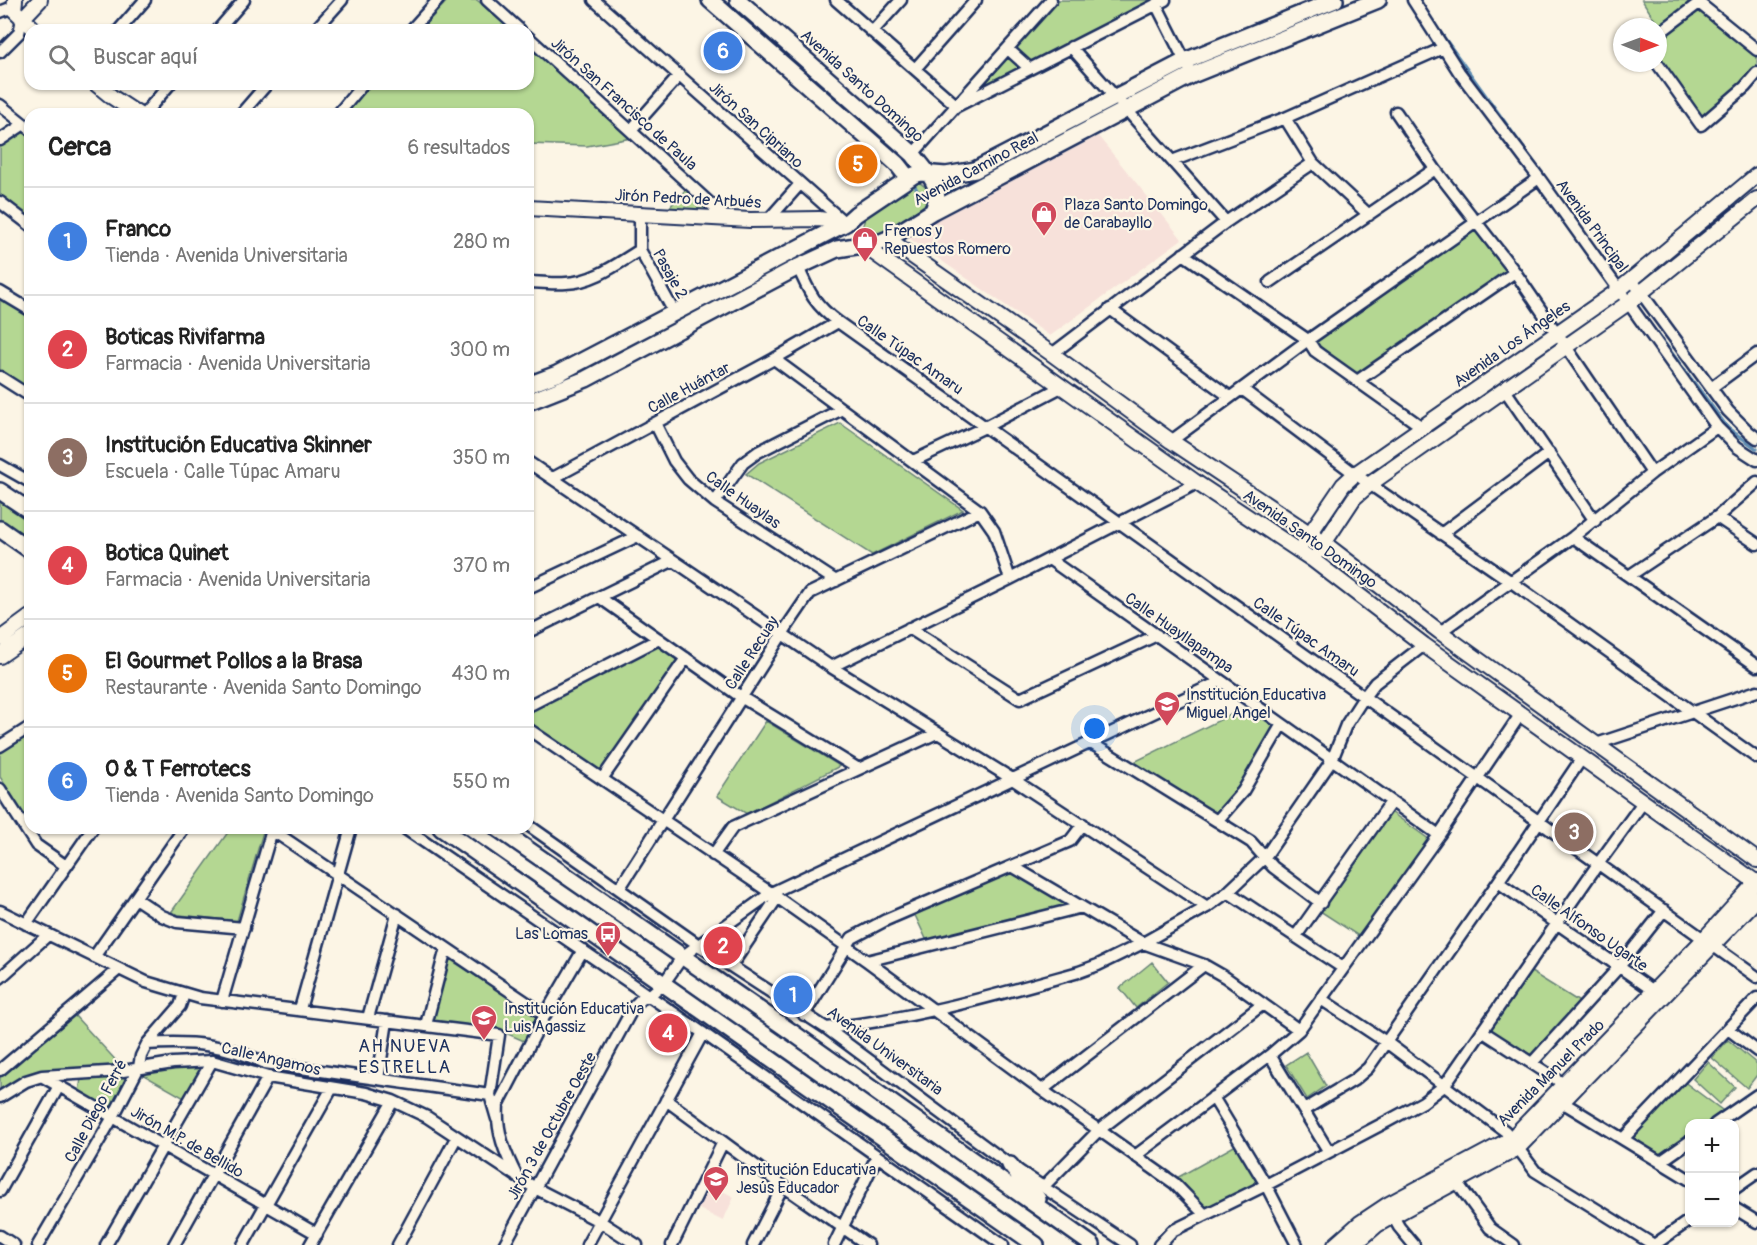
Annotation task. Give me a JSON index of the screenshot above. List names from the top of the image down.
{
  "streets": {
    "main road": ["Avenida Santo Domingo", "Avenida Camino Real"],
    "street": [
      "Jirón San Francisco de Paula",
      "Jirón San Cipriano",
      "Jirón Pedro de Arbués",
      "Avenida Principal",
      "Pasaje 2",
      "Avenida Los Ángeles",
      "Calle Túpac Amaru",
      "Calle Huántar",
      "Calle Huaylas",
      "Calle Huayllapampa",
      "Calle Recuay",
      "Calle Alfonso Ugarte",
      "Avenida Universitaria",
      "Calle Angamos",
      "Avenida Manuel Prado",
      "Calle Diego Ferré",
      "Jirón 3 de Octubre Oeste",
      "Jirón M.P. de Bellido"
    ]
  },
  "crossings": [
    ["Avenida Santo Domingo", "Jirón San Cipriano"],
    ["Avenida Santo Domingo", "Avenida Camino Real"],
    ["Avenida Santo Domingo", "Jirón Pedro de Arbués"],
    ["Avenida Santo Domingo", "Avenida Los Ángeles"],
    ["Avenida Santo Domingo", "Avenida Manuel Prado"],
    ["Jirón San Francisco de Paula", "Jirón Pedro de Arbués"],
    ["Jirón San Cipriano", "Avenida Camino Real"],
    ["Jirón San Cipriano", "Jirón Pedro de Arbués"],
    ["Avenida Camino Real", "Jirón Pedro de Arbués"],
    ["Avenida Camino Real", "Pasaje 2"],
    ["Avenida Camino Real", "Calle Túpac Amaru"],
    ["Jirón Pedro de Arbués", "Pasaje 2"],
    ["Avenida Principal", "Avenida Los Ángeles"],
    ["Calle Túpac Amaru", "Calle Huántar"],
    ["Calle Túpac Amaru", "Avenida Manuel Prado"],
    ["Calle Huántar", "Calle Huaylas"],
    ["Calle Huaylas", "Calle Recuay"],
    ["Calle Recuay", "Avenida Universitaria"],
    ["Calle Alfonso Ugarte", "Avenida Manuel Prado"],
    ["Calle Angamos", "Calle Diego Ferré"],
    ["Calle Angamos", "Jirón 3 de Octubre Oeste"],
    ["Calle Angamos", "Jirón M.P. de Bellido"],
    ["Calle Diego Ferré", "Jirón M.P. de Bellido"]
  ],
  "districts": ["AH NUEVA ESTRELLA"],
  "places": {
    "shop": ["Plaza Santo Domingo de Carabayllo", "Frenos y Repuestos Romero"],
    "school or university": ["Institución Educativa Miguel Angel", "Institución Educativa Luis Agassiz", "Institución Educativa Jesús Educador"],
    "bus stop": ["Las Lomas"]
  },
  "north": "right",
  "page": {
    "search": "Buscar aquí",
    "pins": [
      "6",
      "5",
      "3",
      "2",
      "1",
      "4"
    ],
    "heading": ["Cerca", "6 resultados"],
    "list": [
      {
        "mark": "1",
        "name": "Franco",
        "note": "Tienda · Avenida Universitaria",
        "value": "280 m"
      },
      {
        "mark": "2",
        "name": "Boticas Rivifarma",
        "note": "Farmacia · Avenida Universitaria",
        "value": "300 m"
      },
      {
        "mark": "3",
        "name": "Institución Educativa Skinner",
        "note": "Escuela · Calle Túpac Amaru",
        "value": "350 m"
      },
      {
        "mark": "4",
        "name": "Botica Quinet",
        "note": "Farmacia · Avenida Universitaria",
        "value": "370 m"
      },
      {
        "mark": "5",
        "name": "El Gourmet Pollos a la Brasa",
        "note": "Restaurante · Avenida Santo Domingo",
        "value": "430 m"
      },
      {
        "mark": "6",
        "name": "O & T Ferrotecs",
        "note": "Tienda · Avenida Santo Domingo",
        "value": "550 m"
      }
    ],
    "map_buttons": ["+", "−"]
  }
}
